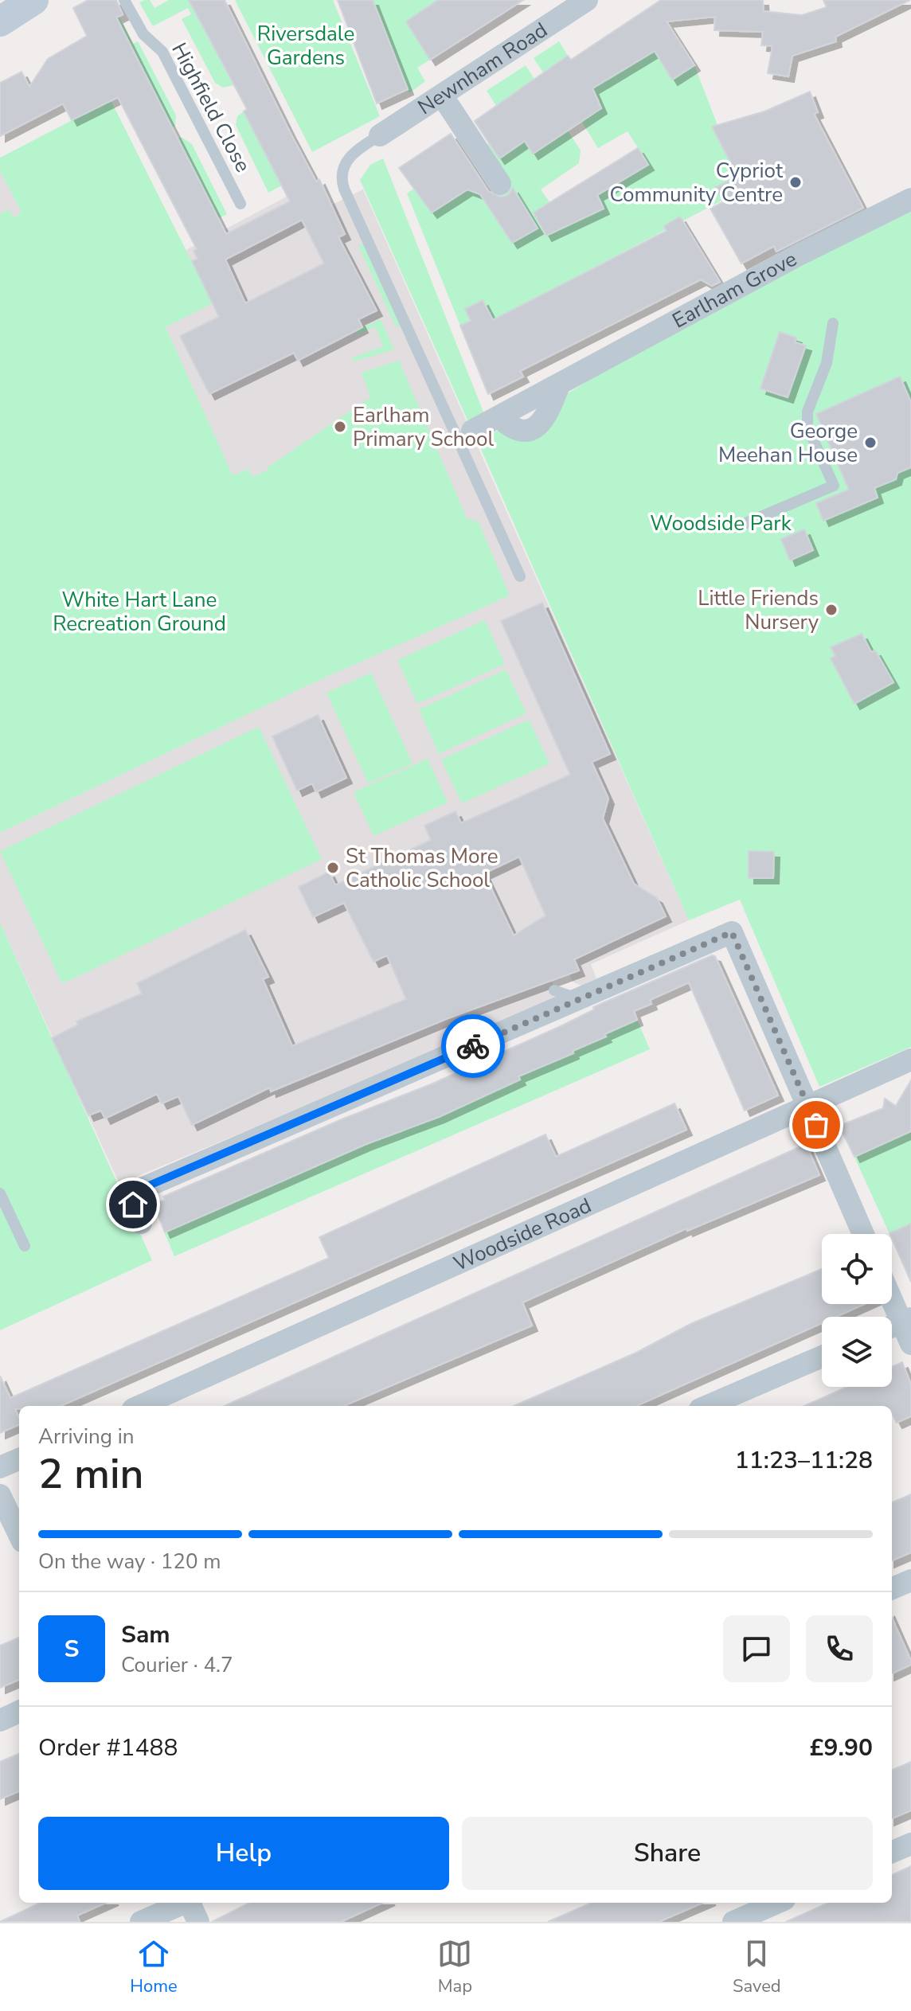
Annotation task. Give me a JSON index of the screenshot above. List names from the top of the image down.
{
  "streets": {
    "street": ["Newnham Road", "Earlham Grove", "Woodside Road"],
    "lane": ["Highfield Close"]
  },
  "parks": ["Riversdale Gardens", "Woodside Park", "White Hart Lane Recreation Ground"],
  "places": [
    "Cypriot Community Centre",
    "Earlham Primary School",
    "George Meehan House",
    "Little Friends Nursery",
    "St Thomas More Catholic School"
  ],
  "page": {
    "heading": ["2 min", "Arriving in", "11:23–11:28"],
    "panel": [
      "Sam",
      "Courier · 4.7",
      "Order #1488",
      "£9.90"
    ],
    "bar": "On the way · 120 m",
    "round": "S",
    "buttons": ["Help", "Share"],
    "tabs": ["Home", "Map", "Saved"]
  }
}
